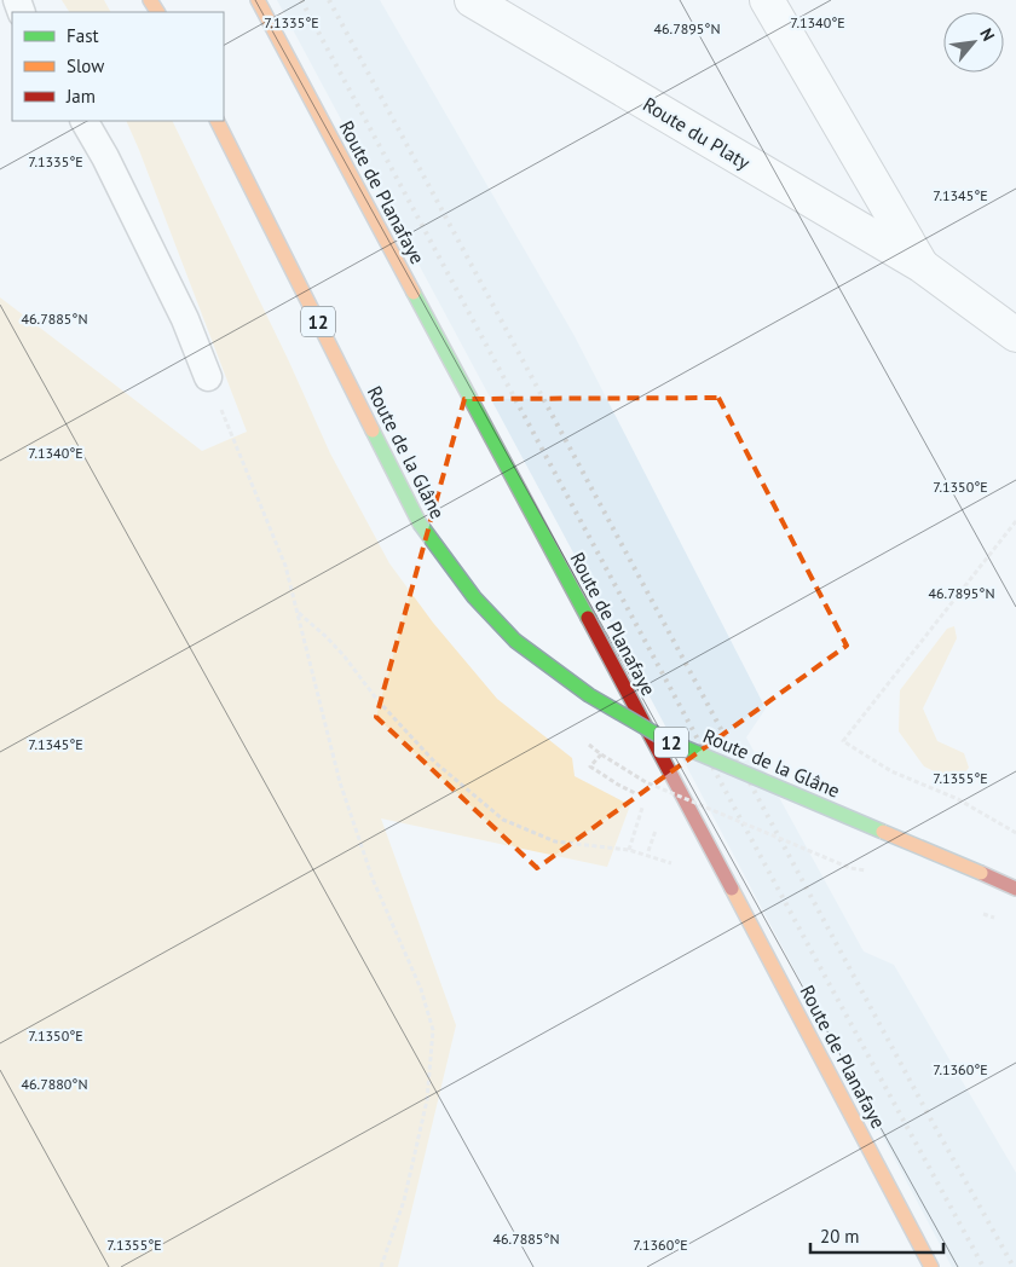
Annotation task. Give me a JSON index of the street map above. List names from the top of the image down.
{
  "streets": {
    "street": [
      "Route du Platy",
      "Route de Planafaye",
      "12",
      "Route de la Glâne"
    ]
  },
  "legend": ["Fast", "Slow", "Jam"],
  "scale_bar": "20 m",
  "north": "top right",
  "coordinates": [
    "7.1335°E",
    "7.1340°E",
    "46.7895°N",
    "7.1345°E",
    "46.7885°N",
    "7.1350°E",
    "7.1355°E",
    "7.1360°E",
    "46.7880°N"
  ]
}
